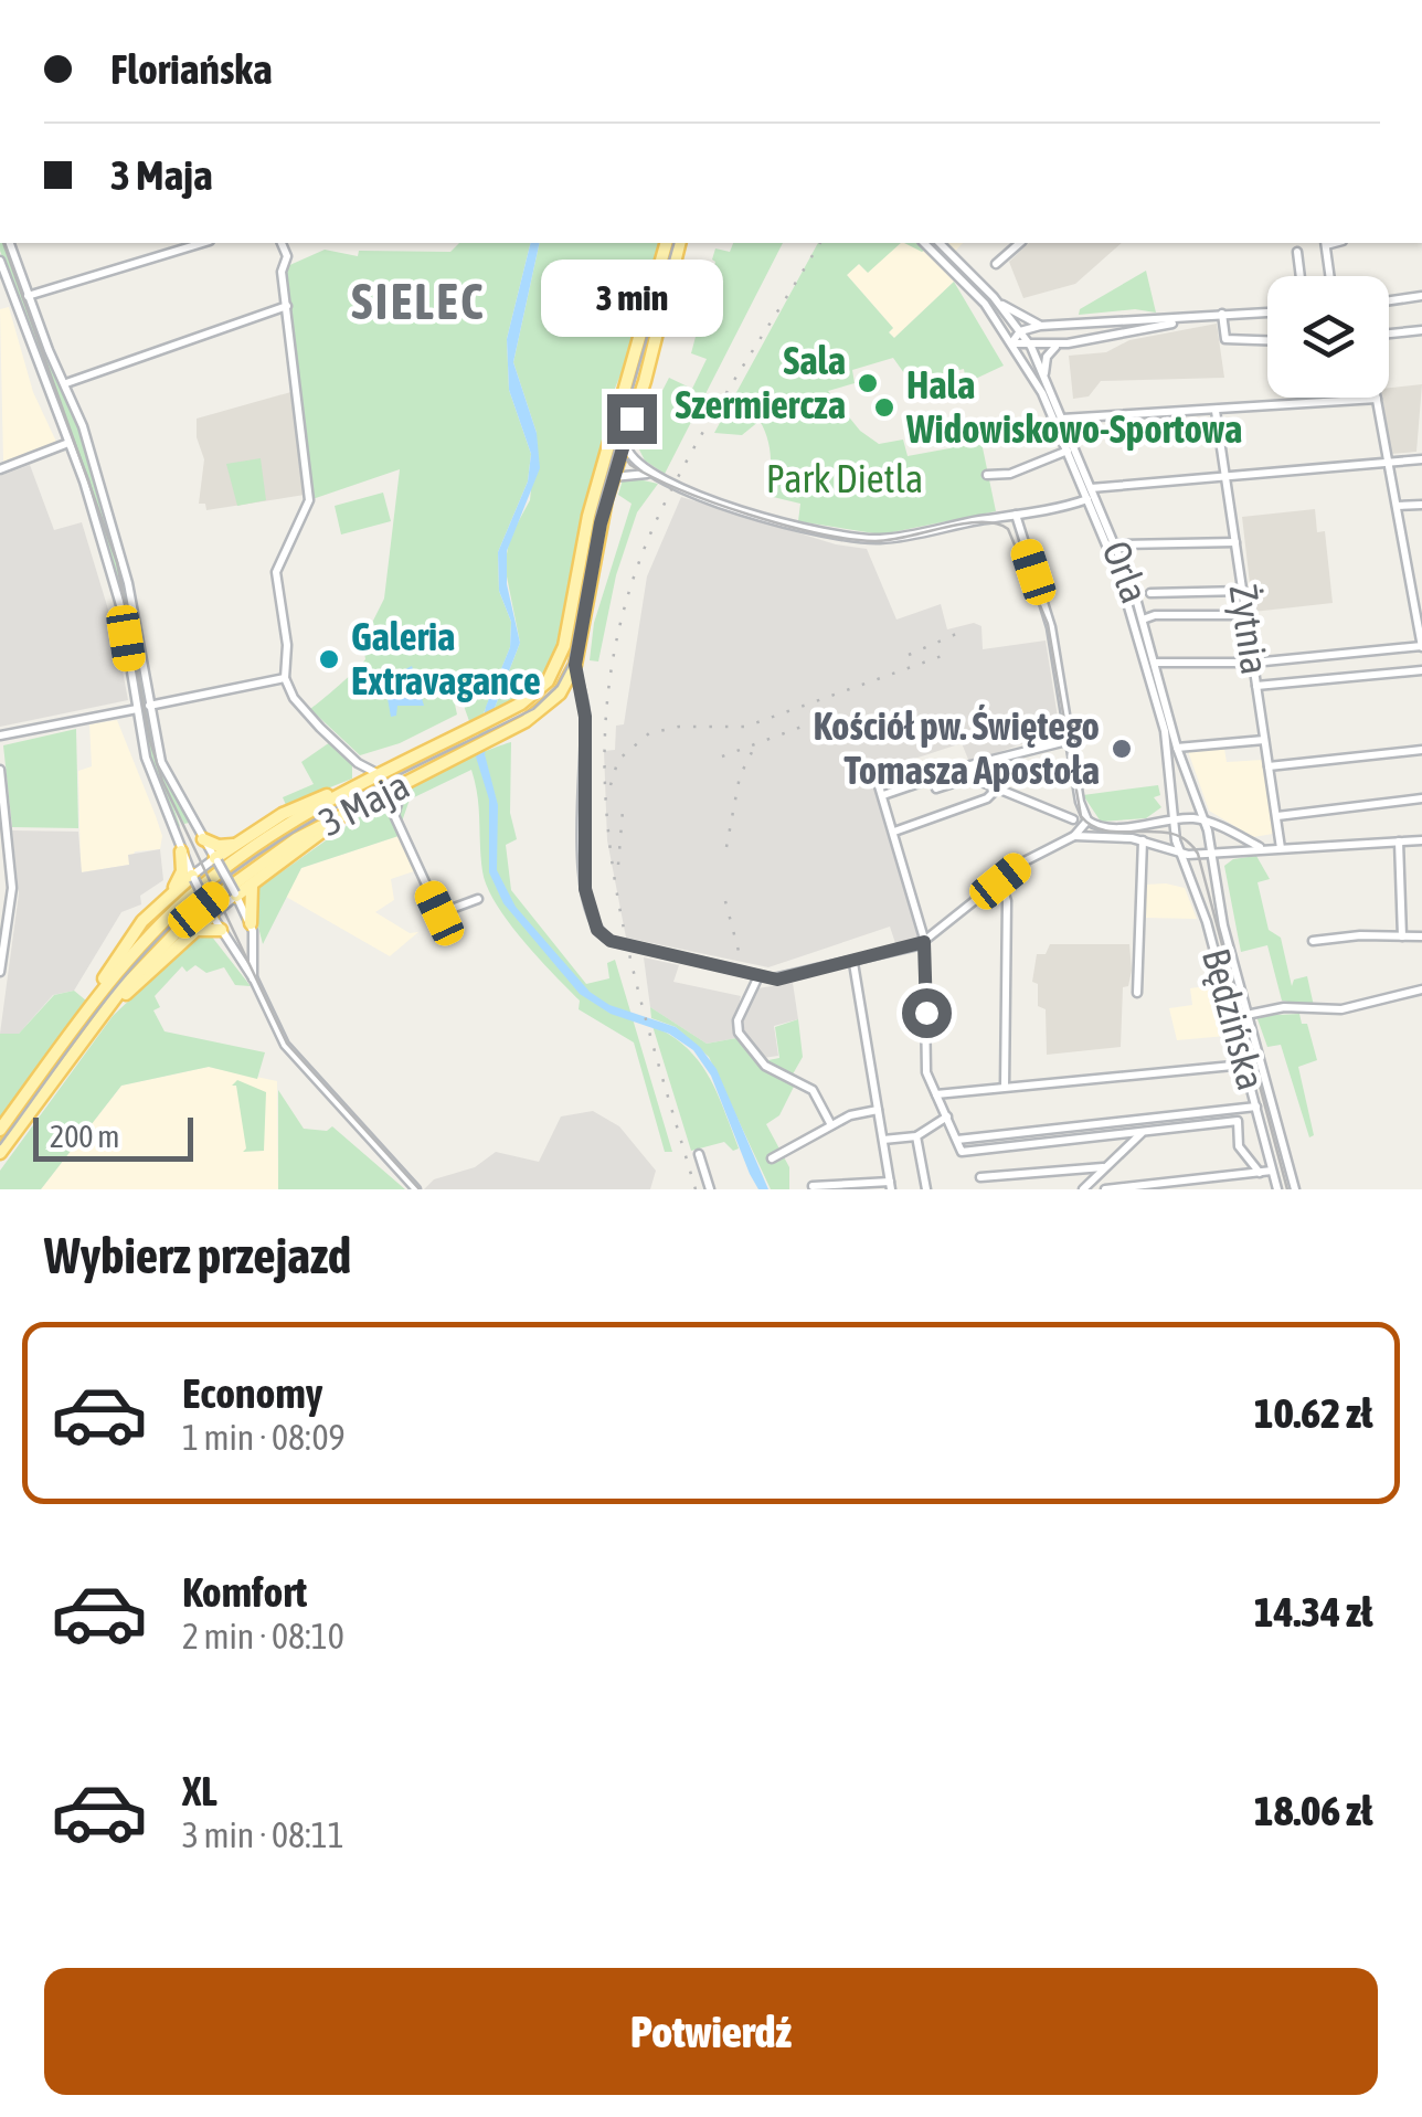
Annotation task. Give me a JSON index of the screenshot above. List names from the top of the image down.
{
  "streets": {
    "main road": ["3 Maja"],
    "street": ["Orla", "Żytnia", "Będzińska"]
  },
  "crossings": [
    ["Orla", "Będzińska"]
  ],
  "districts": ["SIELEC"],
  "parks": ["Park Dietla"],
  "places": [
    "Sala Szermiercza",
    "Hala Widowiskowo-Sportowa",
    "Galeria Extravagance",
    "Kościół pw. Świętego Tomasza Apostoła"
  ],
  "scale_bar": "200 m",
  "page": {
    "banner": ["Floriańska", "3 Maja"],
    "bubble": "3 min",
    "scale": "200 m",
    "heading": "Wybierz przejazd",
    "list": [
      {
        "name": "Economy",
        "note": "1 min · 08:09",
        "value": "10.62 zł"
      },
      {
        "name": "Komfort",
        "note": "2 min · 08:10",
        "value": "14.34 zł"
      },
      {
        "name": "XL",
        "note": "3 min · 08:11",
        "value": "18.06 zł"
      }
    ],
    "buttons": "Potwierdź"
  }
}
